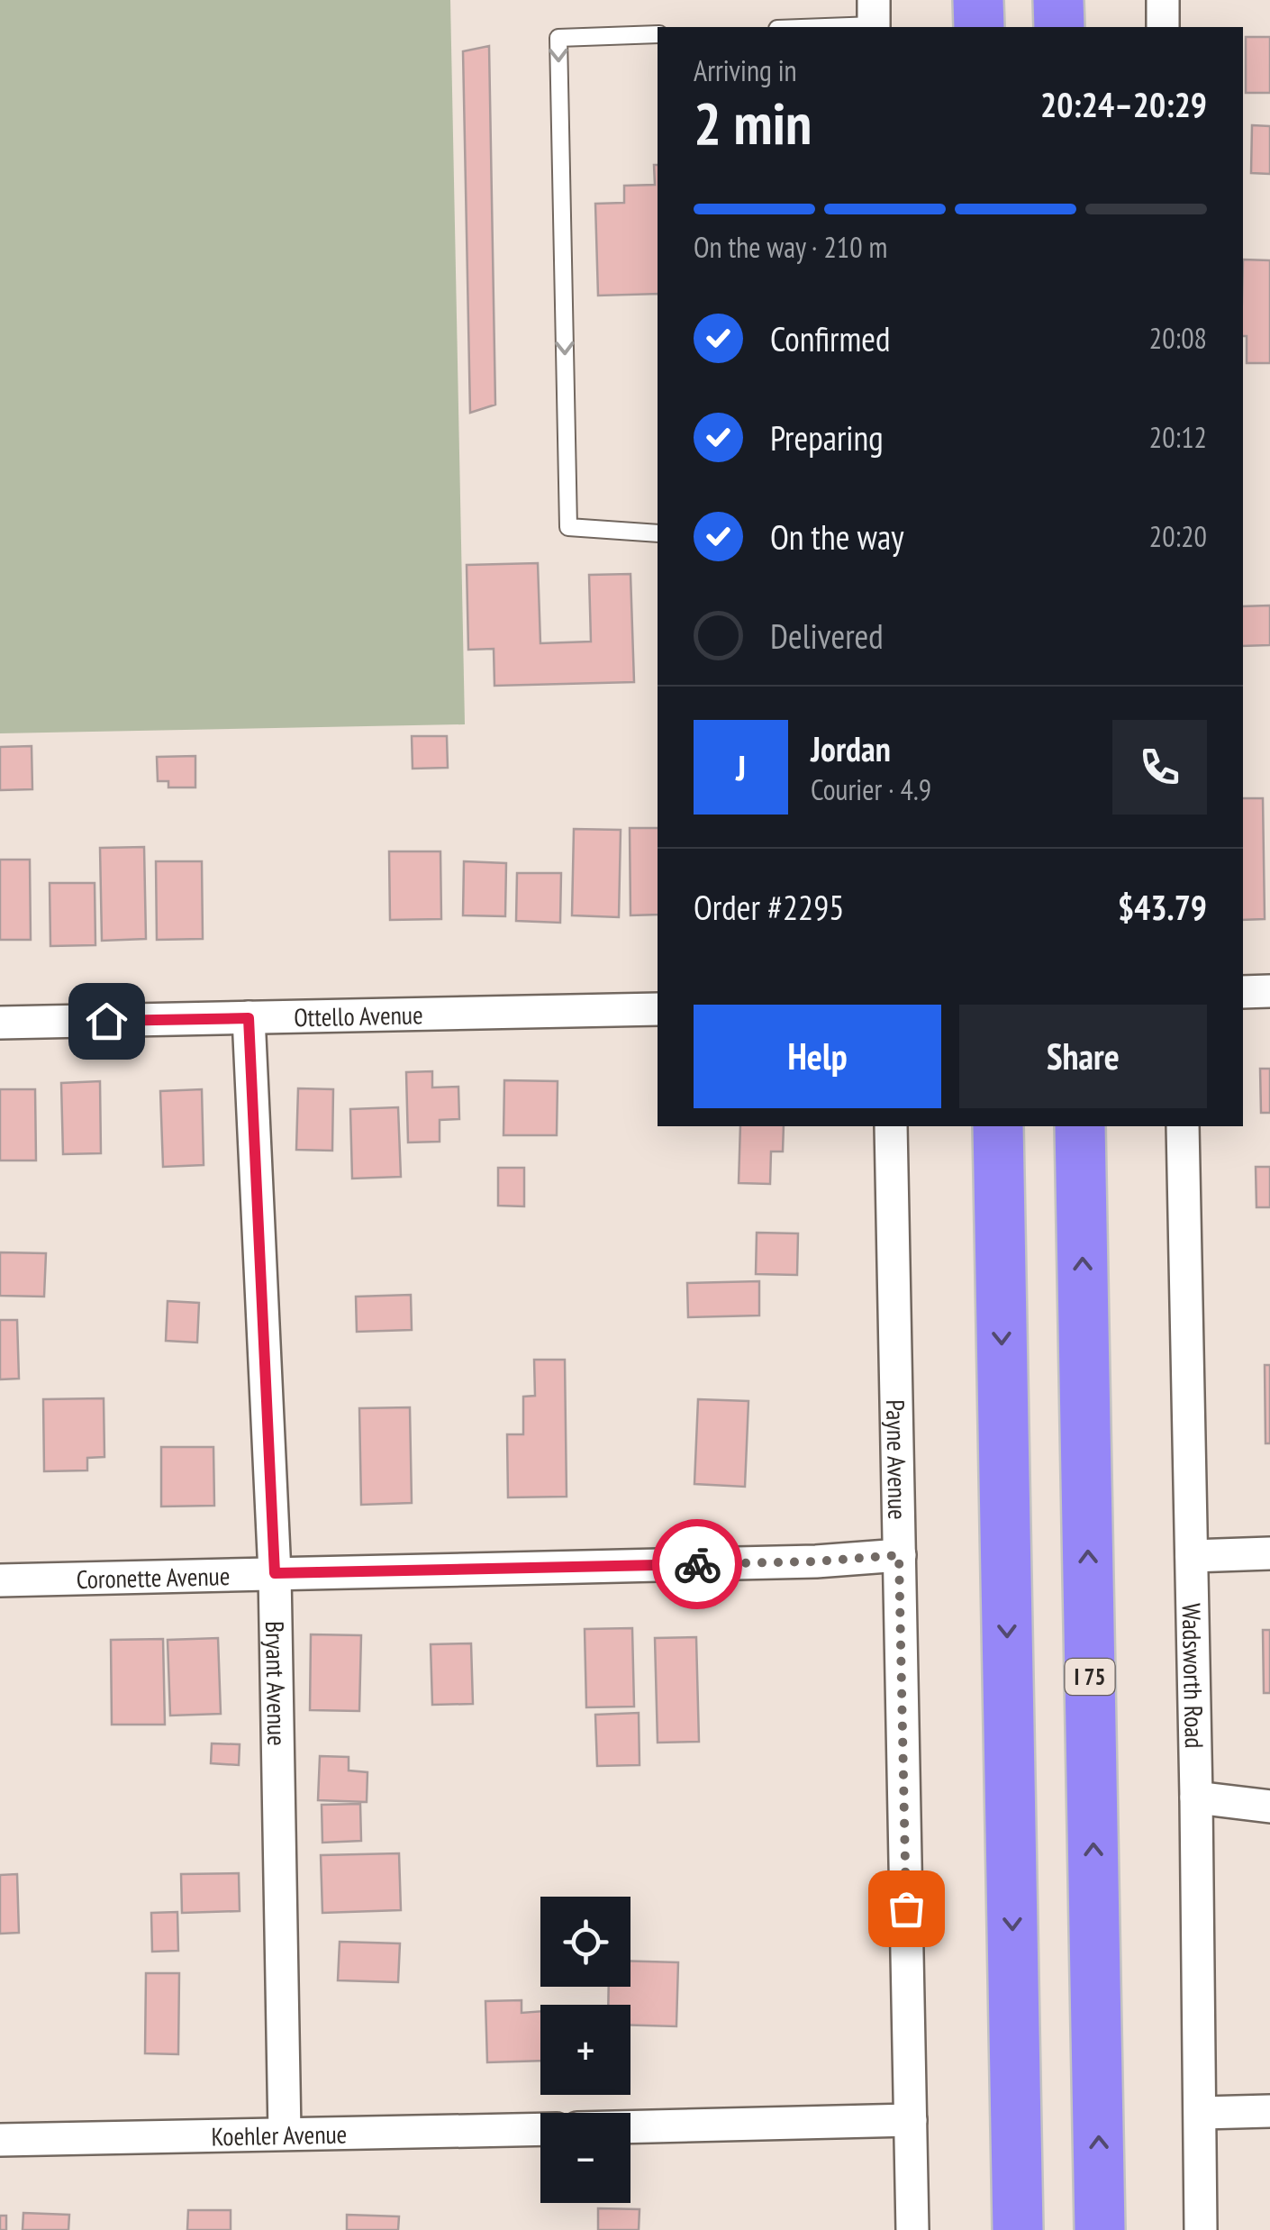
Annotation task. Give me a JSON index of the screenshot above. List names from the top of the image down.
{
  "streets": {
    "highway": ["I 75"],
    "street": [
      "Ottello Avenue",
      "Payne Avenue",
      "Coronette Avenue",
      "Wadsworth Road",
      "Bryant Avenue",
      "Koehler Avenue"
    ]
  },
  "crossings": [
    ["Ottello Avenue", "Bryant Avenue"],
    ["Payne Avenue", "Coronette Avenue"],
    ["Coronette Avenue", "Bryant Avenue"],
    ["Bryant Avenue", "Koehler Avenue"]
  ],
  "page": {
    "heading": ["2 min", "Arriving in", "20:24–20:29"],
    "panel": [
      "Jordan",
      "Courier · 4.9",
      "Order #2295",
      "$43.79"
    ],
    "bar": "On the way · 210 m",
    "list": [
      ["Confirmed", "20:08"],
      ["Preparing", "20:12"],
      ["On the way", "20:20"],
      "Delivered"
    ],
    "round": "J",
    "buttons": ["Help", "Share"],
    "map_buttons": ["+", "−"]
  }
}
